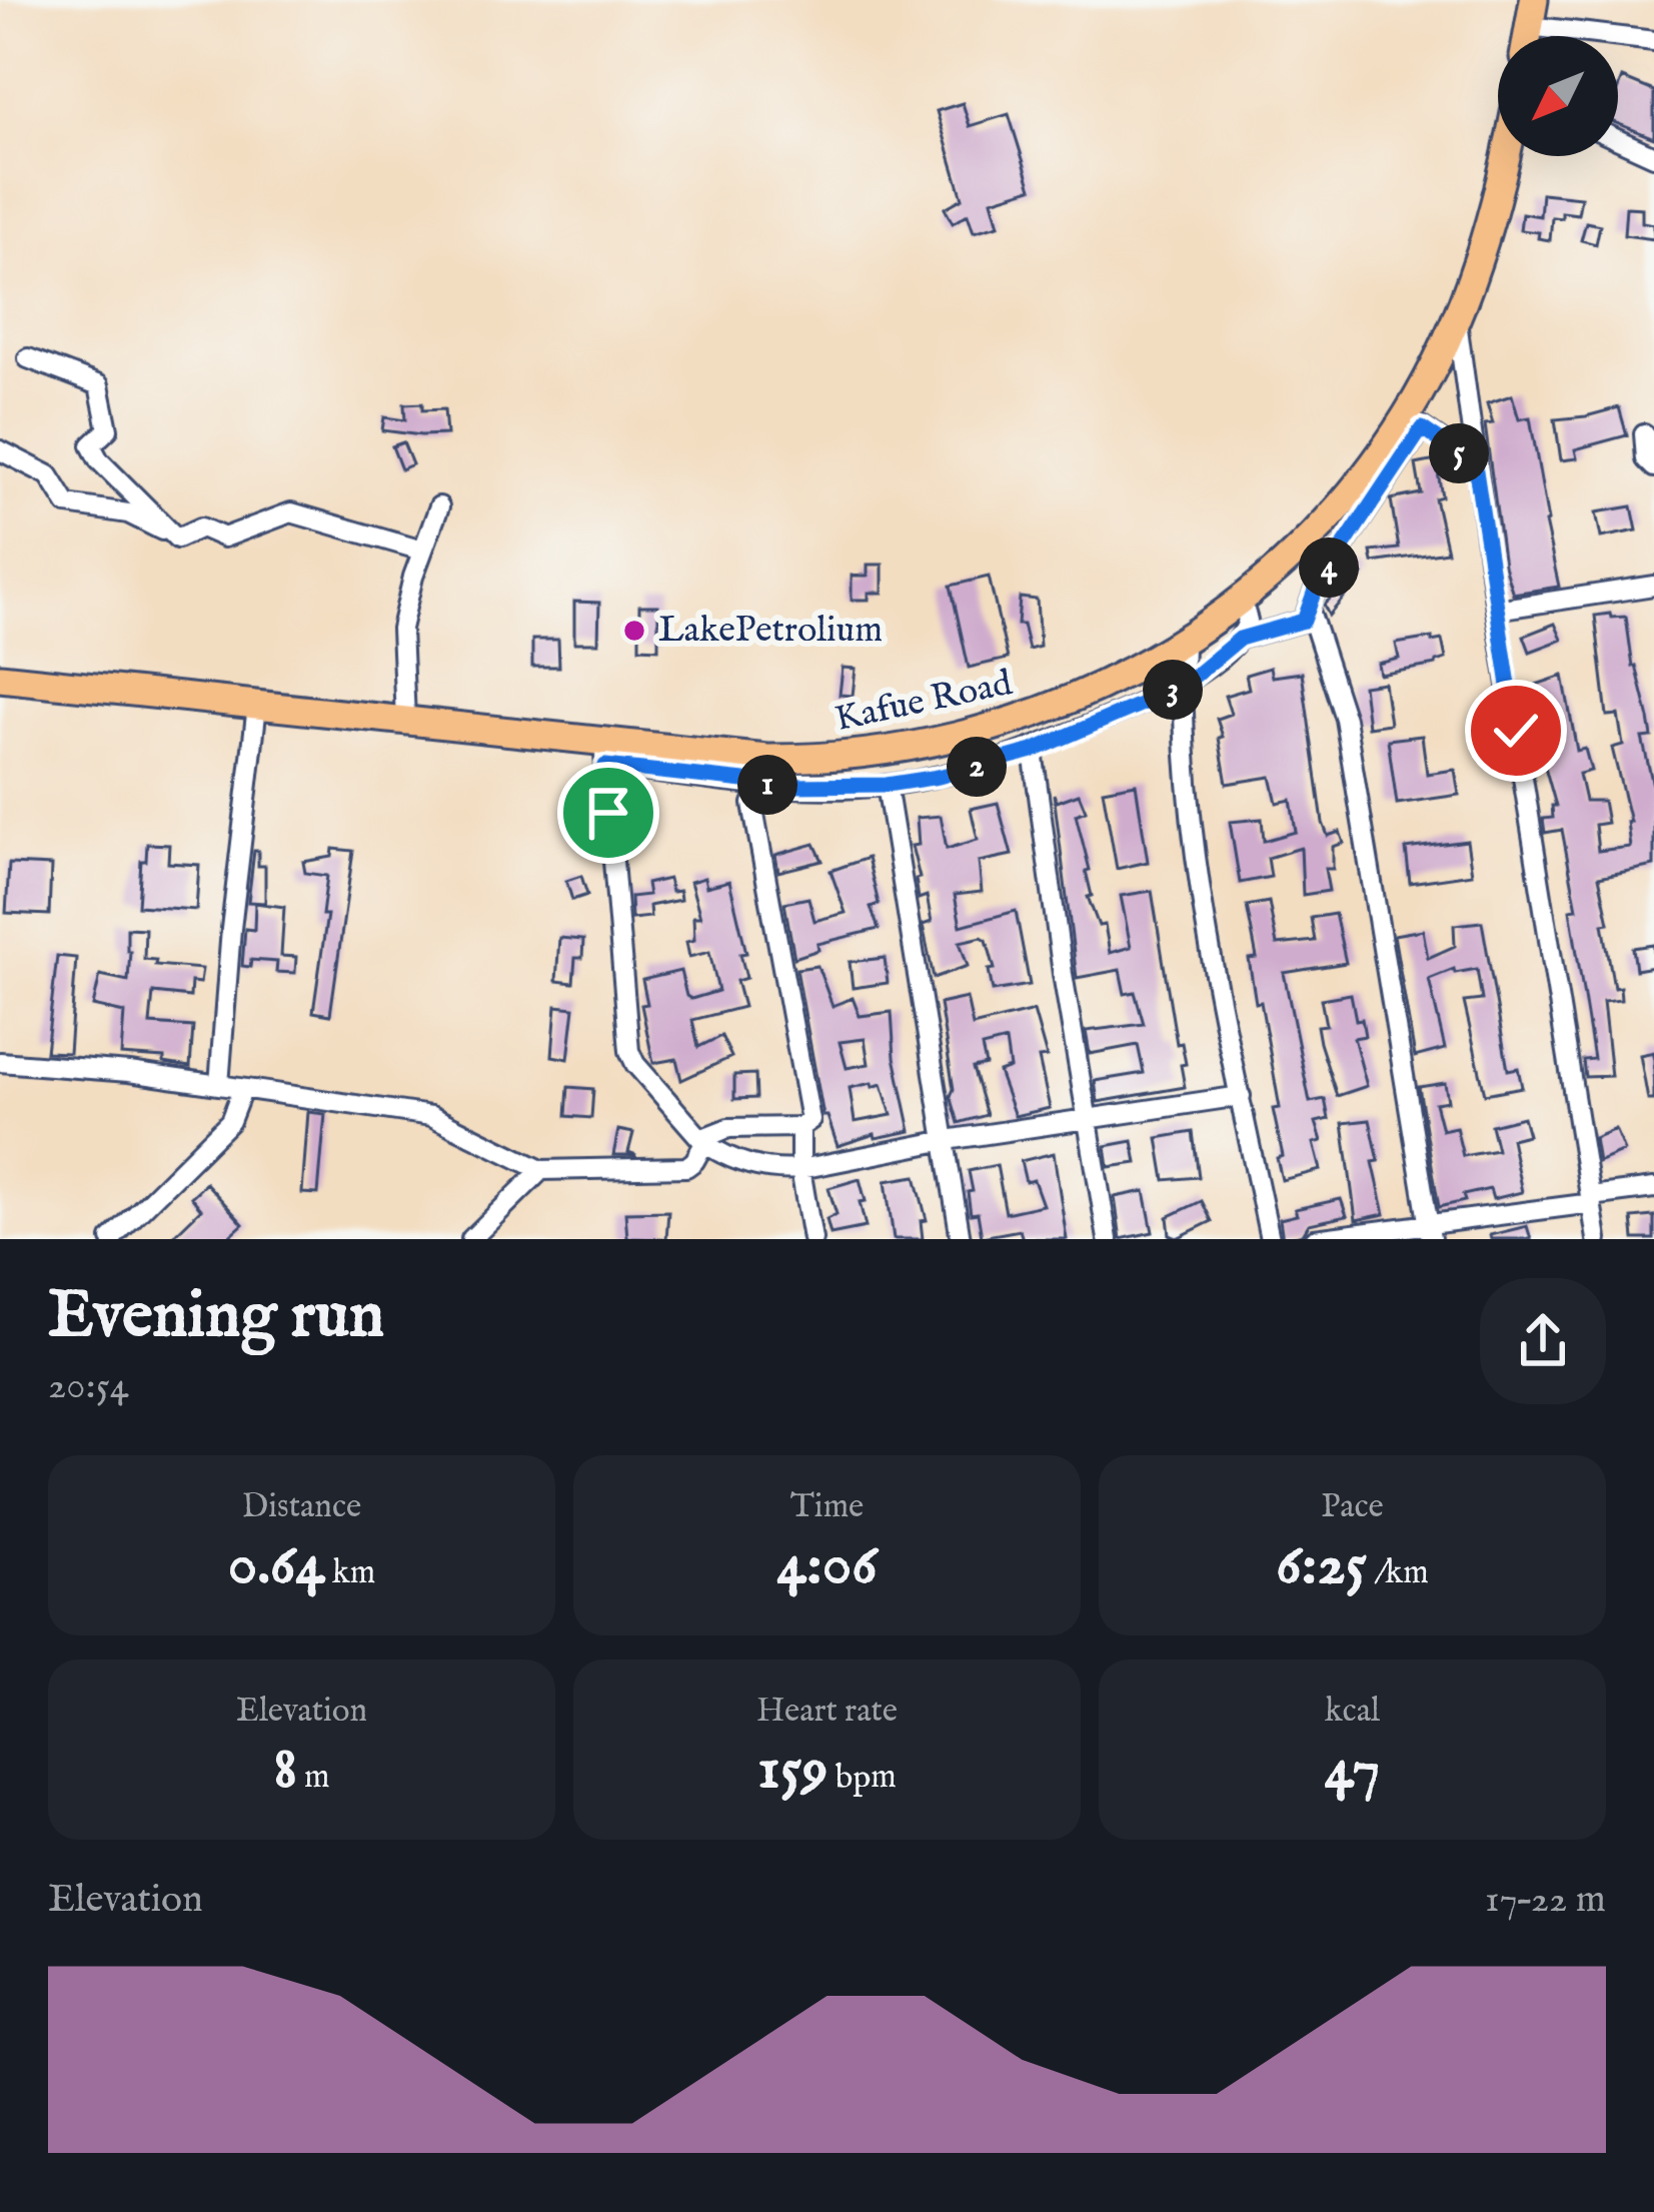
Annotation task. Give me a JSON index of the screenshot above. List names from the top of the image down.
{
  "streets": {
    "highway": ["Kafue Road"]
  },
  "places": ["LakePetrolium"],
  "north": "bottom left",
  "page": {
    "pins": [
      "5",
      "4",
      "3",
      "2",
      "1"
    ],
    "heading": ["Evening run", "20:54"],
    "stats": [
      ["Distance", "0.64 km"],
      ["Time", "4:06"],
      ["Pace", "6:25 /km"],
      ["Elevation", "8 m"],
      ["Heart rate", "159 bpm"],
      ["kcal", "47"]
    ],
    "chart": ["Elevation", "17–22 m"]
  }
}
